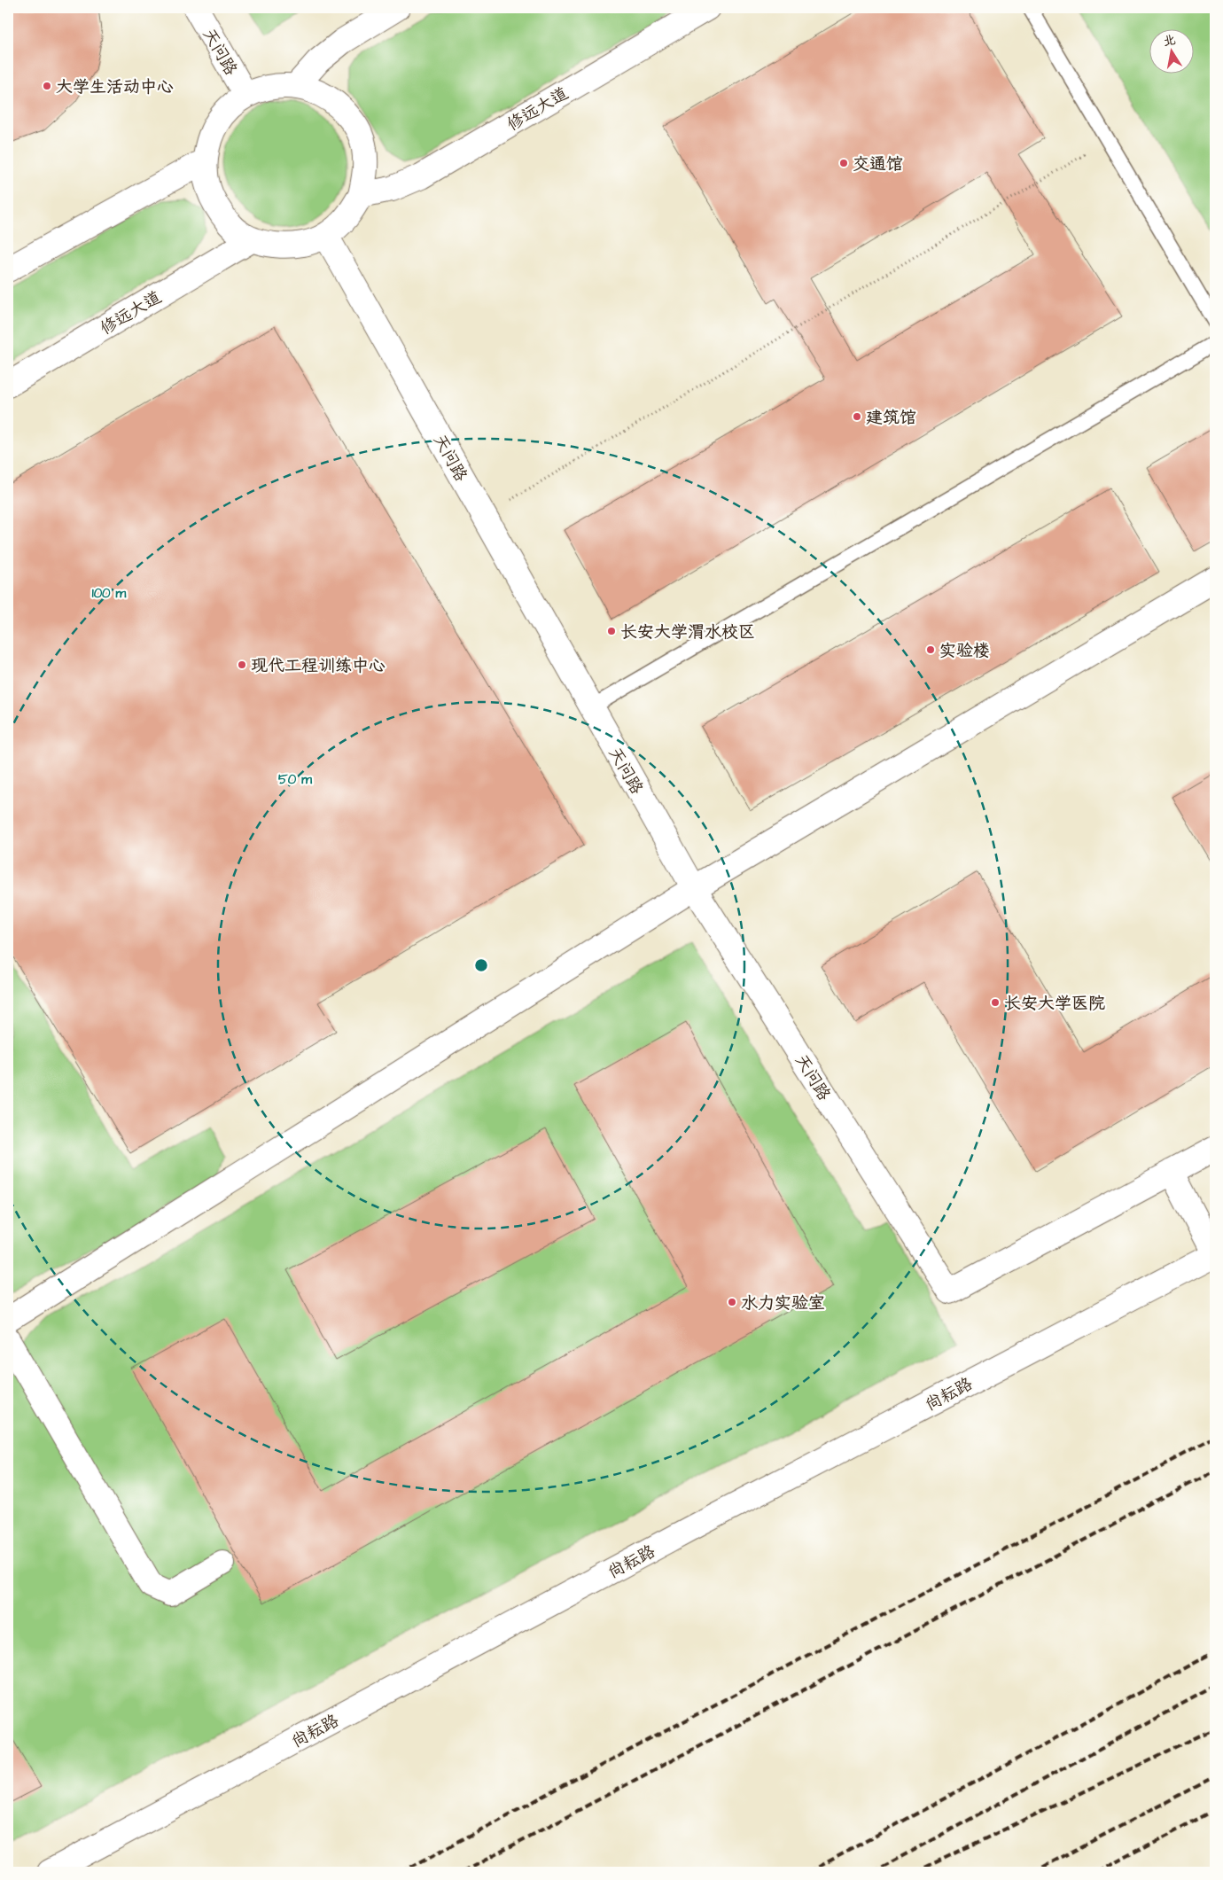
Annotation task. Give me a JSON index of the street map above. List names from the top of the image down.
{
  "streets": {
    "street": ["天问路", "修远大道", "尚耘路"]
  },
  "places": [
    "大学生活动中心",
    "交通馆",
    "建筑馆",
    "长安大学渭水校区",
    "实验楼",
    "现代工程训练中心",
    "长安大学医院",
    "水力实验室"
  ],
  "north": "top",
  "rings": ["100 m", "50 m"]
}
